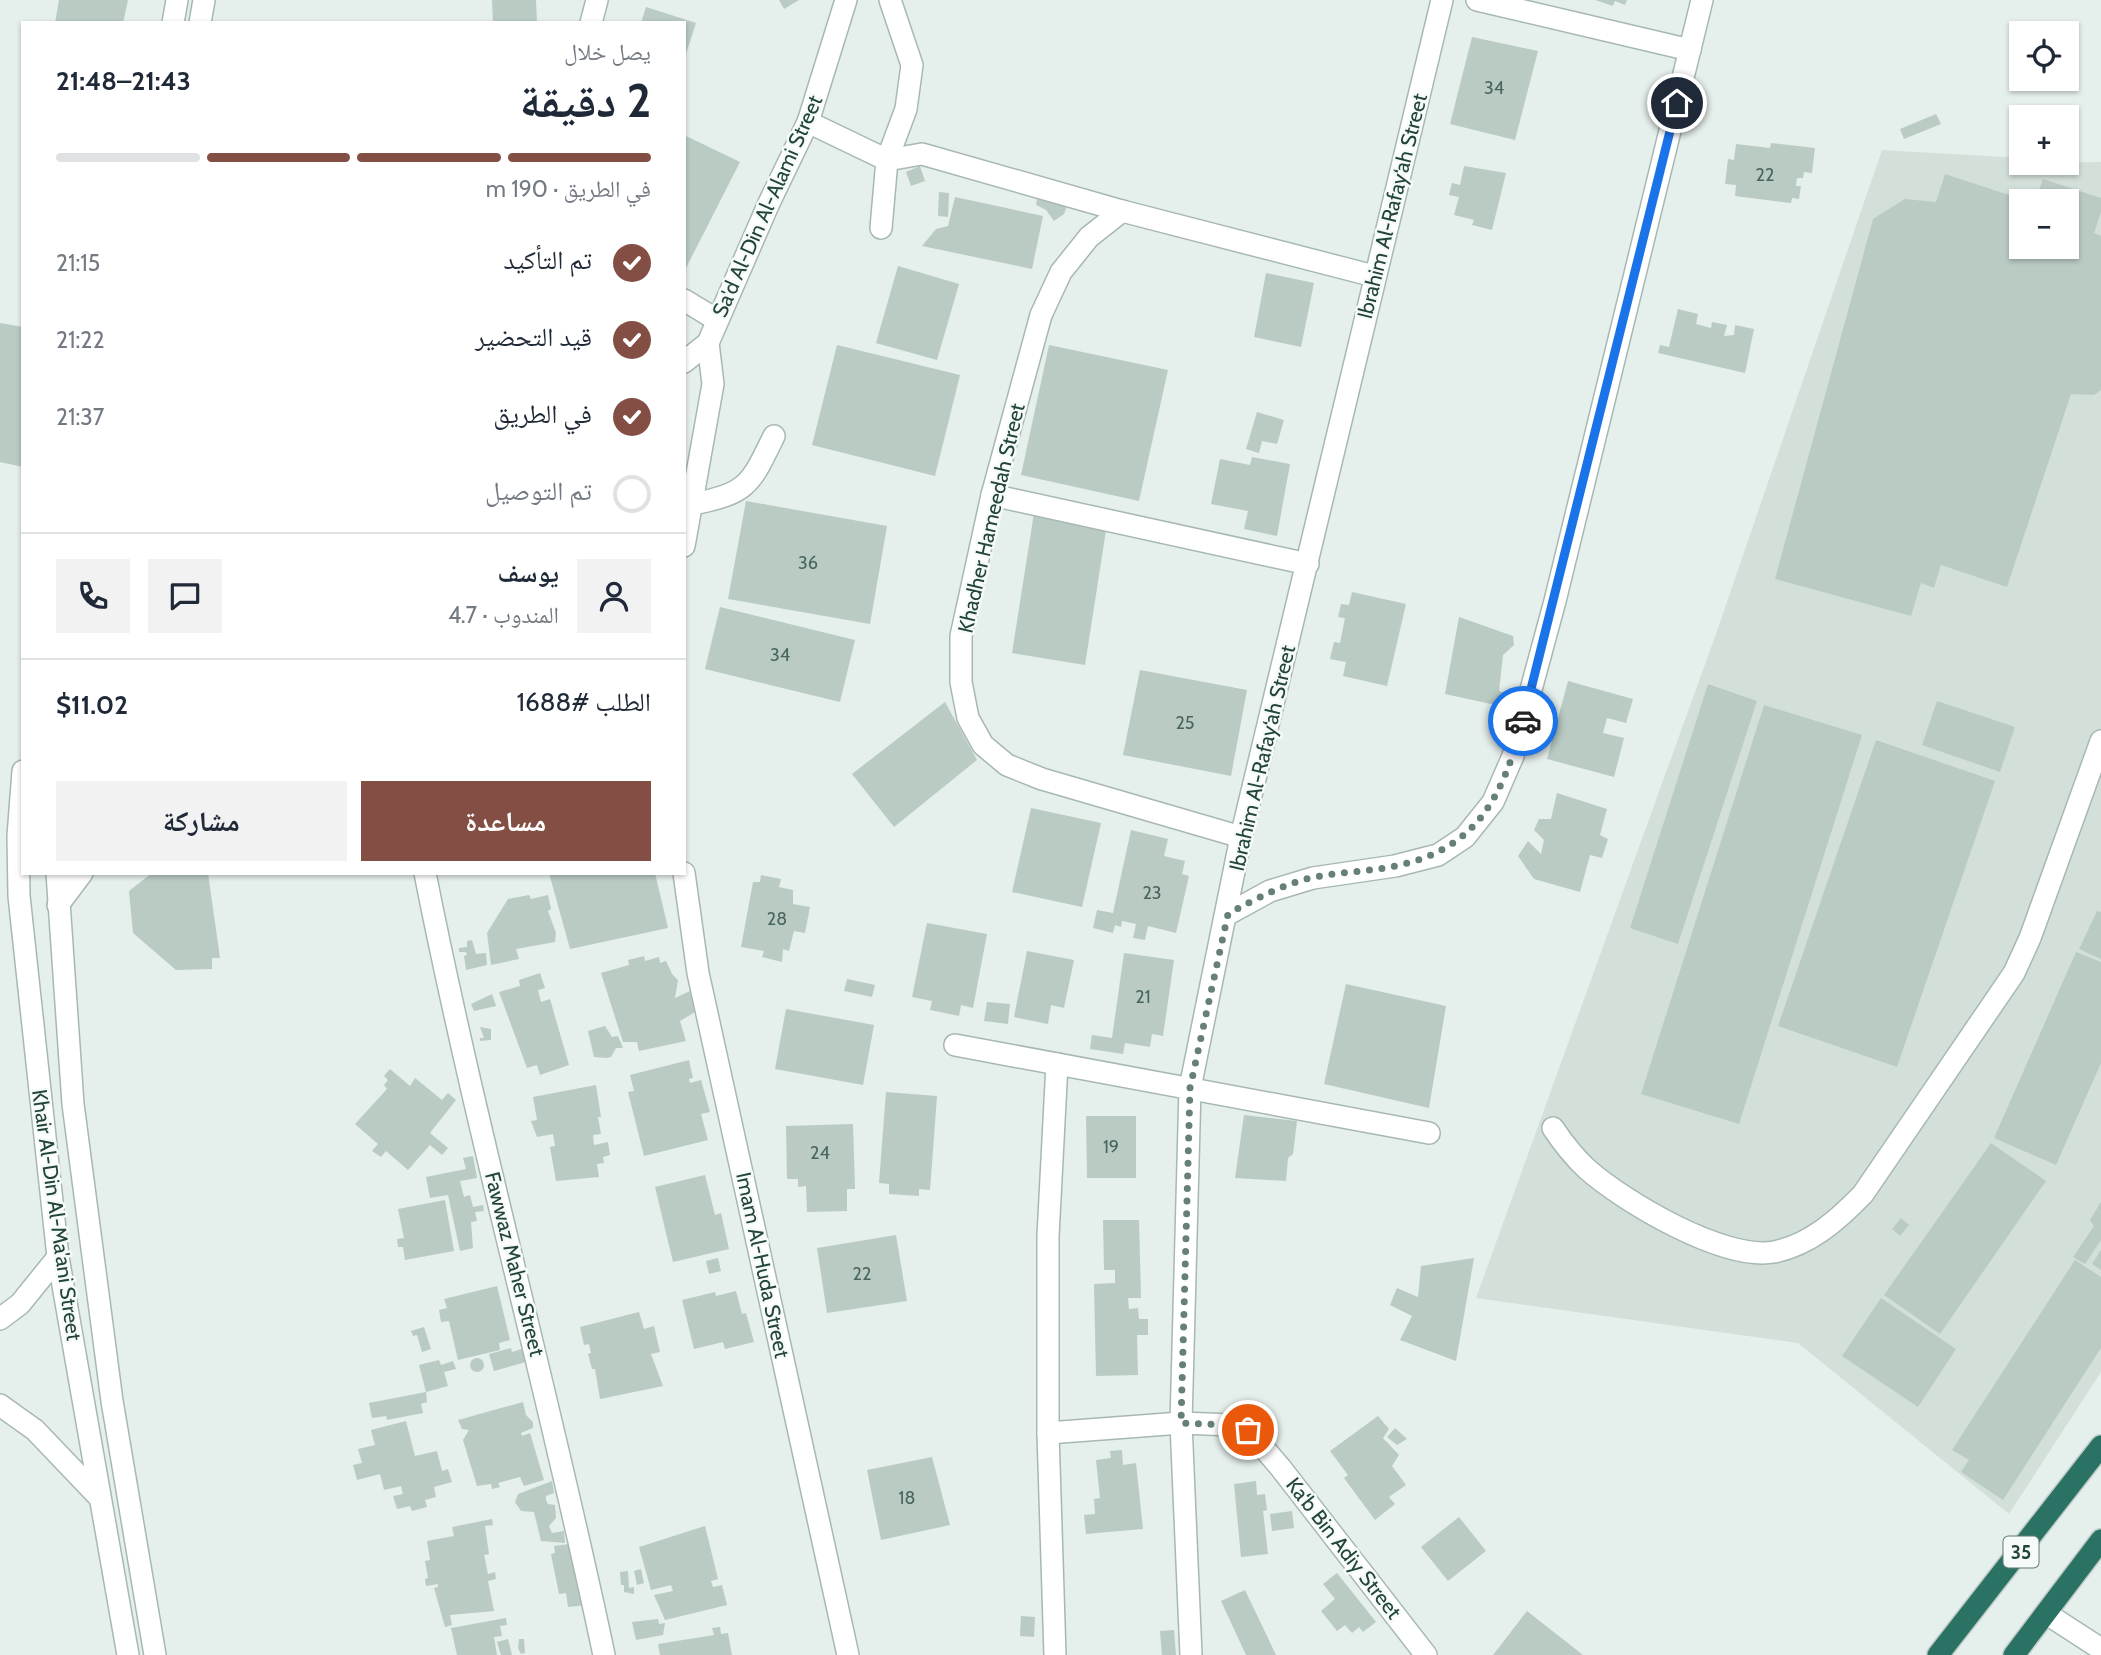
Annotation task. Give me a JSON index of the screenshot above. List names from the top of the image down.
{
  "streets": {
    "highway": ["35"],
    "street": [
      "Sa'd Al-Din Al-Alami Street",
      "Ibrahim Al-Rafay‘ah Street",
      "Khadher Hameedah Street",
      "Khair Al-Din Al-Ma'ani Street",
      "Fawwaz Maher Street",
      "Imam Al-Huda Street",
      "Ka‘b Bin Adiy Street"
    ]
  },
  "crossings": [
    ["Ibrahim Al-Rafay‘ah Street", "Khadher Hameedah Street"],
    ["Ibrahim Al-Rafay‘ah Street", "Ka‘b Bin Adiy Street"]
  ],
  "house_numbers": [
    "34",
    "22",
    "36",
    "34",
    "25",
    "23",
    "28",
    "21",
    "19",
    "24",
    "22",
    "18"
  ],
  "page": {
    "map_buttons": ["+", "−"],
    "heading": ["2 دقيقة", "يصل خلال", "21:43–21:48"],
    "panel": [
      "يوسف",
      "المندوب · 4.7",
      "الطلب #1688",
      "$11.02"
    ],
    "bar": "في الطريق · 190 m",
    "list": [
      ["تم التأكيد", "21:15"],
      ["قيد التحضير", "21:22"],
      ["في الطريق", "21:37"],
      "تم التوصيل"
    ],
    "buttons": ["مساعدة", "مشاركة"]
  }
}
